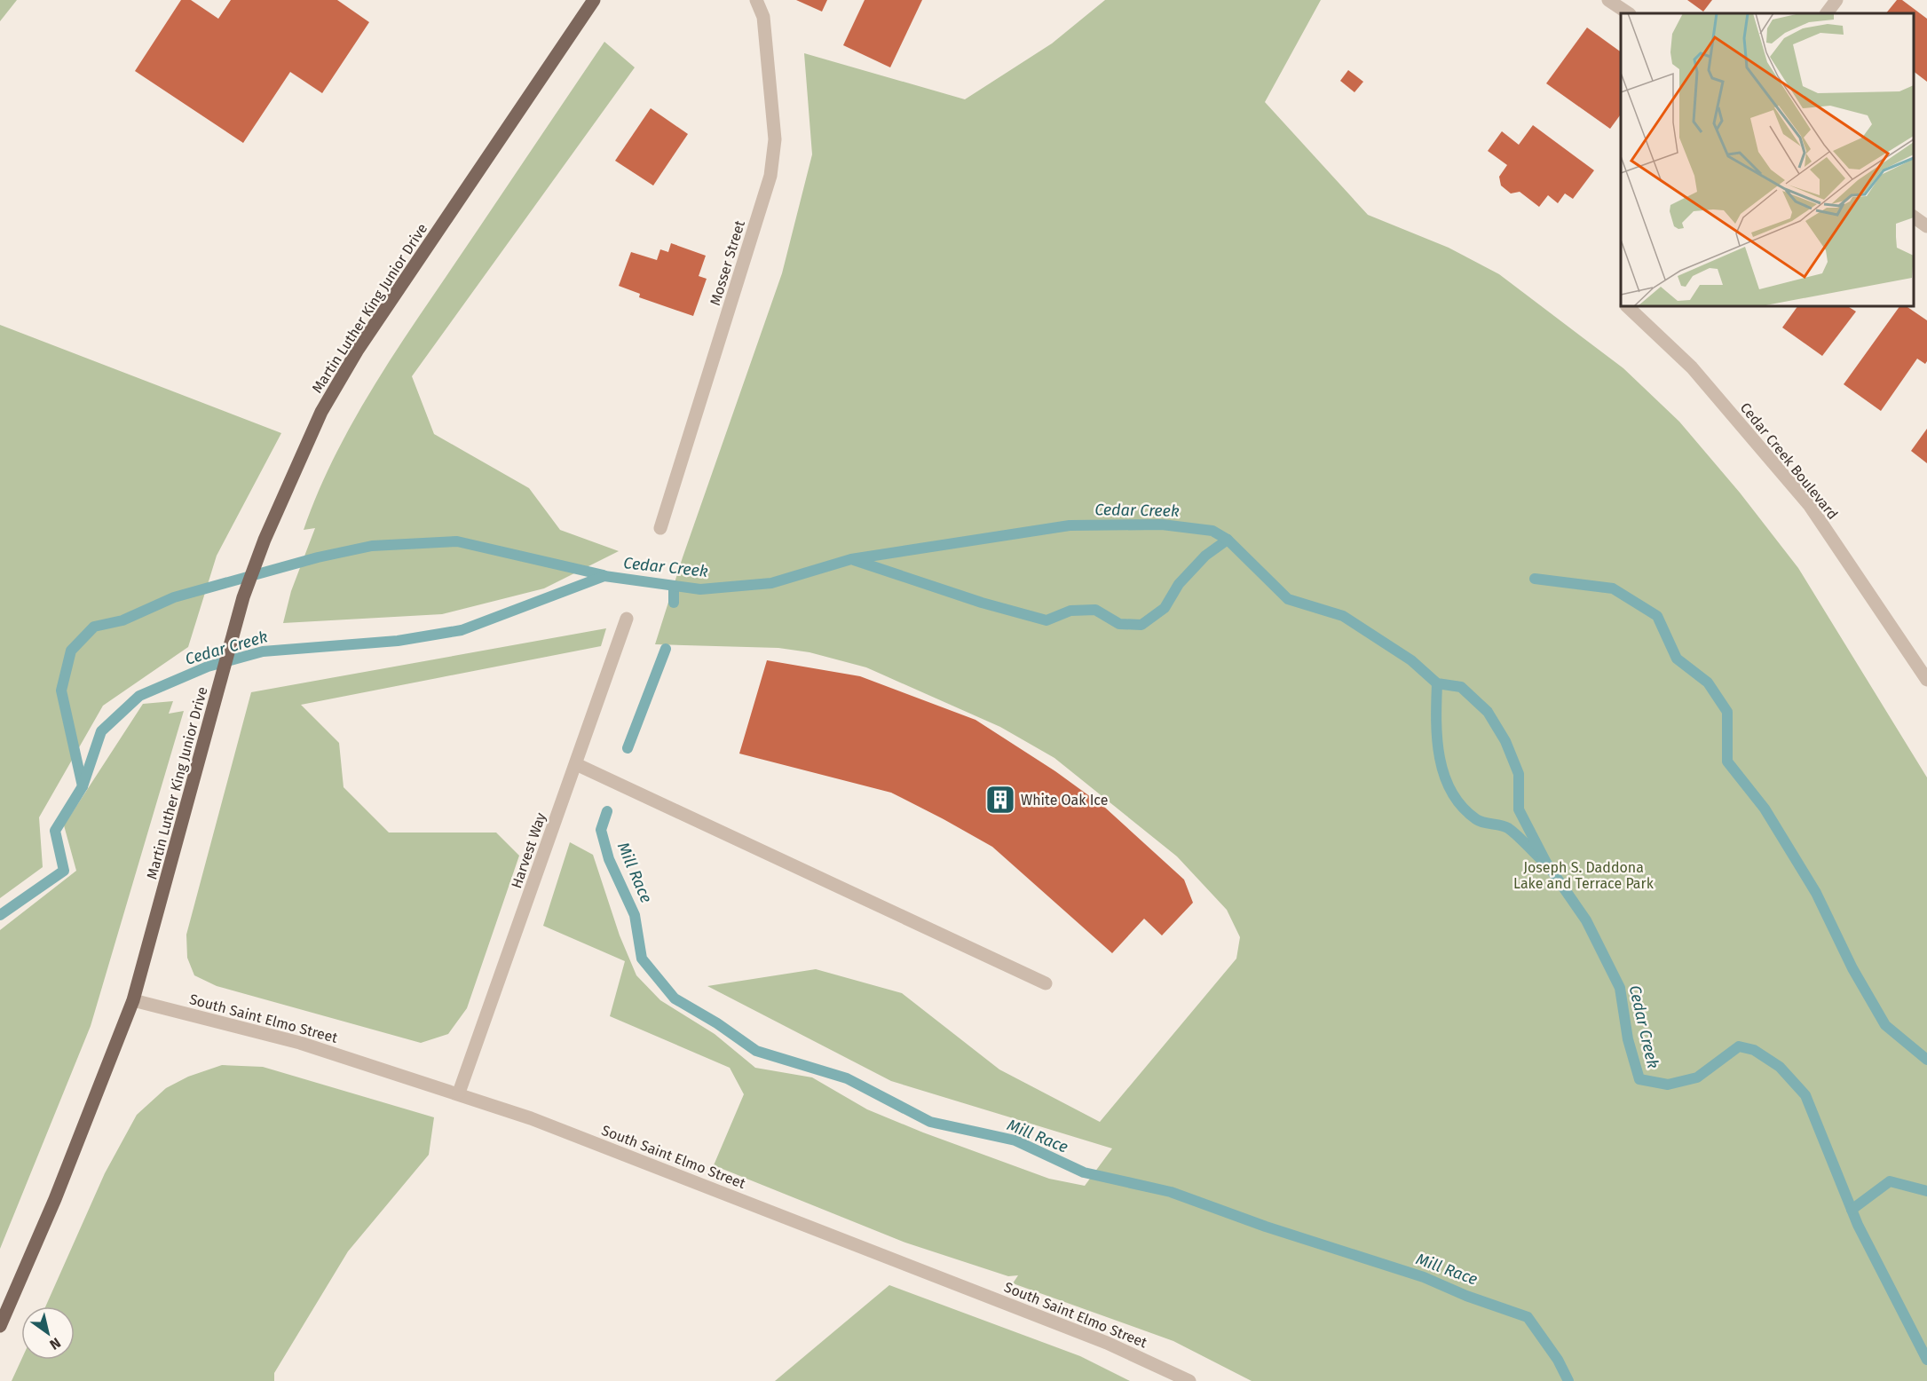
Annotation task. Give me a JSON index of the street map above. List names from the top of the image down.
{
  "streets": {
    "main road": ["Martin Luther King Junior Drive"],
    "street": [
      "Mosser Street",
      "Cedar Creek Boulevard",
      "Harvest Way",
      "South Saint Elmo Street"
    ]
  },
  "crossings": [
    ["Martin Luther King Junior Drive", "South Saint Elmo Street"],
    ["Harvest Way", "South Saint Elmo Street"]
  ],
  "water": ["Cedar Creek", "Mill Race"],
  "parks": ["Joseph S. Daddona Lake and Terrace Park"],
  "places": {
    "building": ["White Oak Ice"]
  },
  "north": "bottom right"
}
